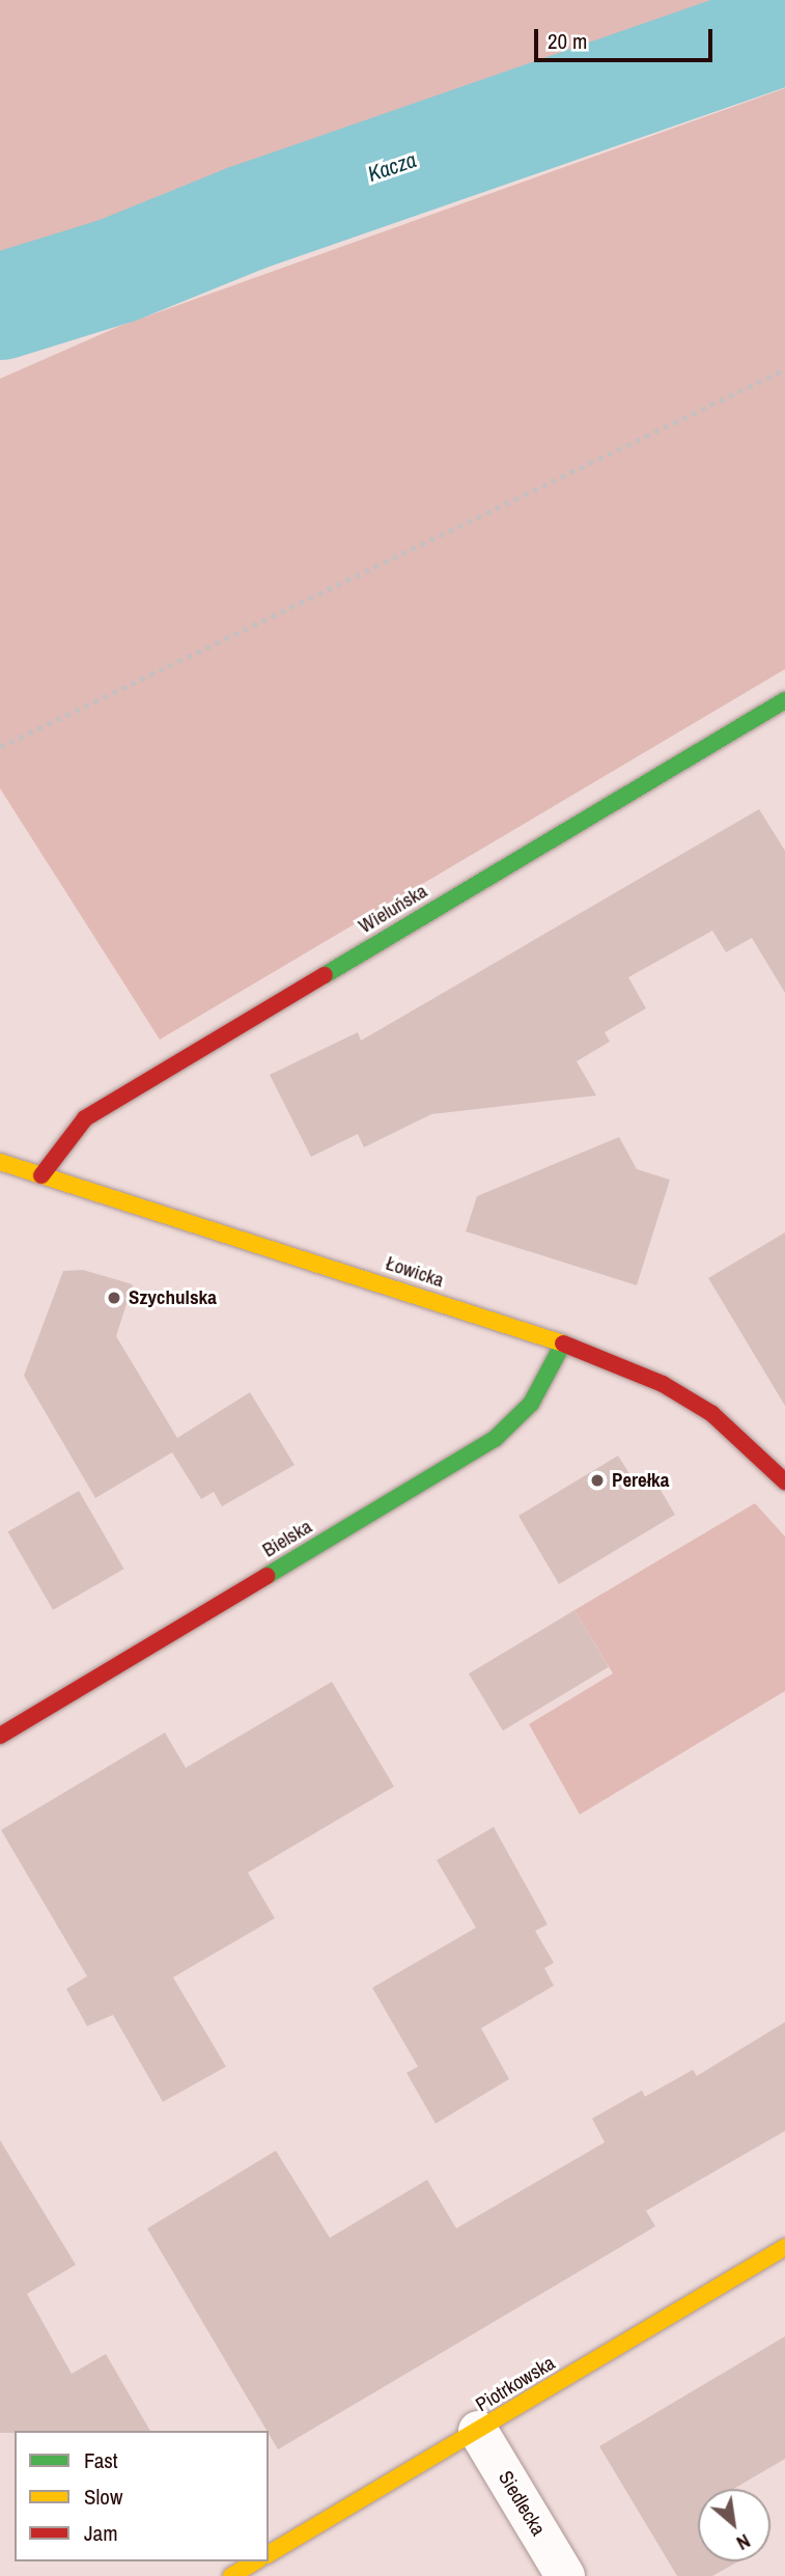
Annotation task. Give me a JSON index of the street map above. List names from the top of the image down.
{
  "streets": {
    "street": [
      "Wieluńska",
      "Łowicka",
      "Bielska",
      "Piotrkowska",
      "Siedlecka"
    ]
  },
  "crossings": [
    ["Wieluńska", "Łowicka"],
    ["Łowicka", "Bielska"],
    ["Piotrkowska", "Siedlecka"]
  ],
  "water": ["Kacza"],
  "places": ["Szychulska", "Perełka"],
  "legend": ["Fast", "Slow", "Jam"],
  "scale_bar": "20 m",
  "north": "bottom right"
}
